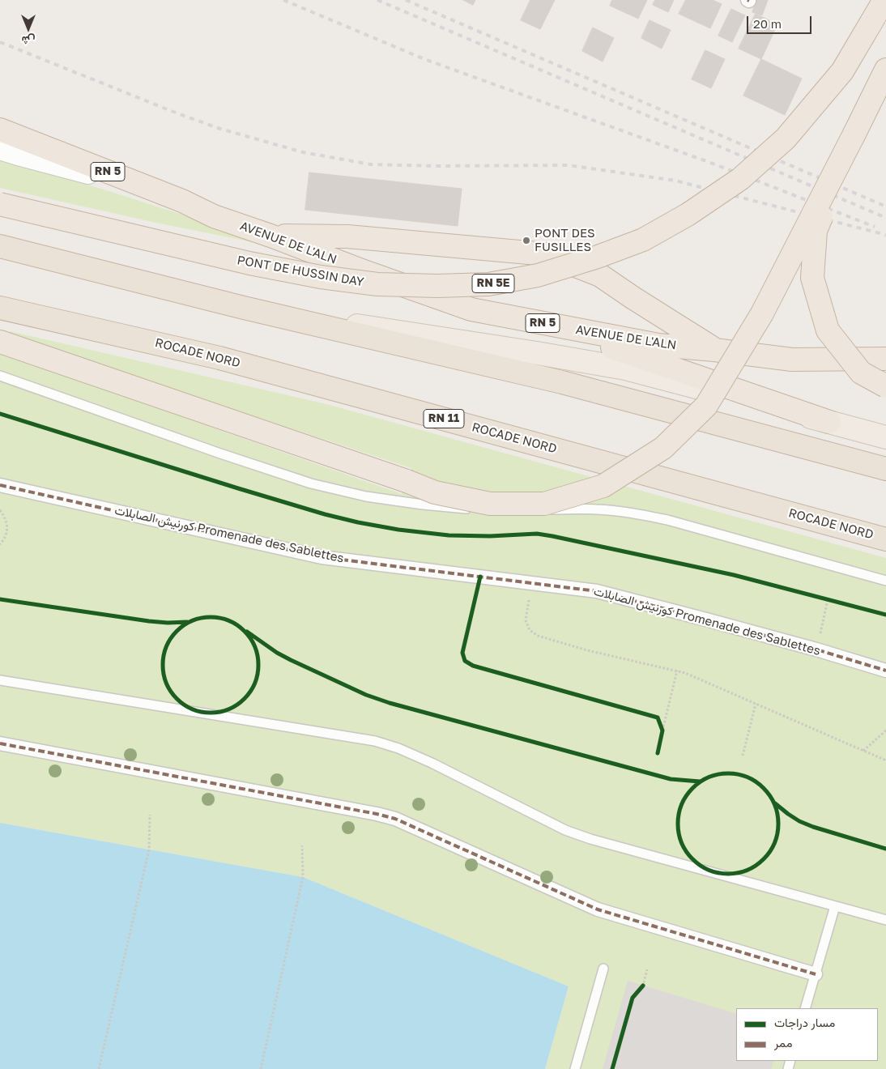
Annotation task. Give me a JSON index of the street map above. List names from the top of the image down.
{
  "streets": {
    "highway": [
      "RN 5",
      "AVENUE DE L'ALN",
      "PONT DE HUSSIN DAY",
      "RN 5E",
      "ROCADE NORD",
      "RN 11"
    ],
    "street": ["كورنيش الصابلات Promenade des Sablettes"]
  },
  "crossings": [
    ["RN 5", "AVENUE DE L'ALN"]
  ],
  "places": ["PONT DES FUSILLES"],
  "legend": ["مسار دراجات", "ممر"],
  "scale_bar": "20 m",
  "north": "bottom"
}
